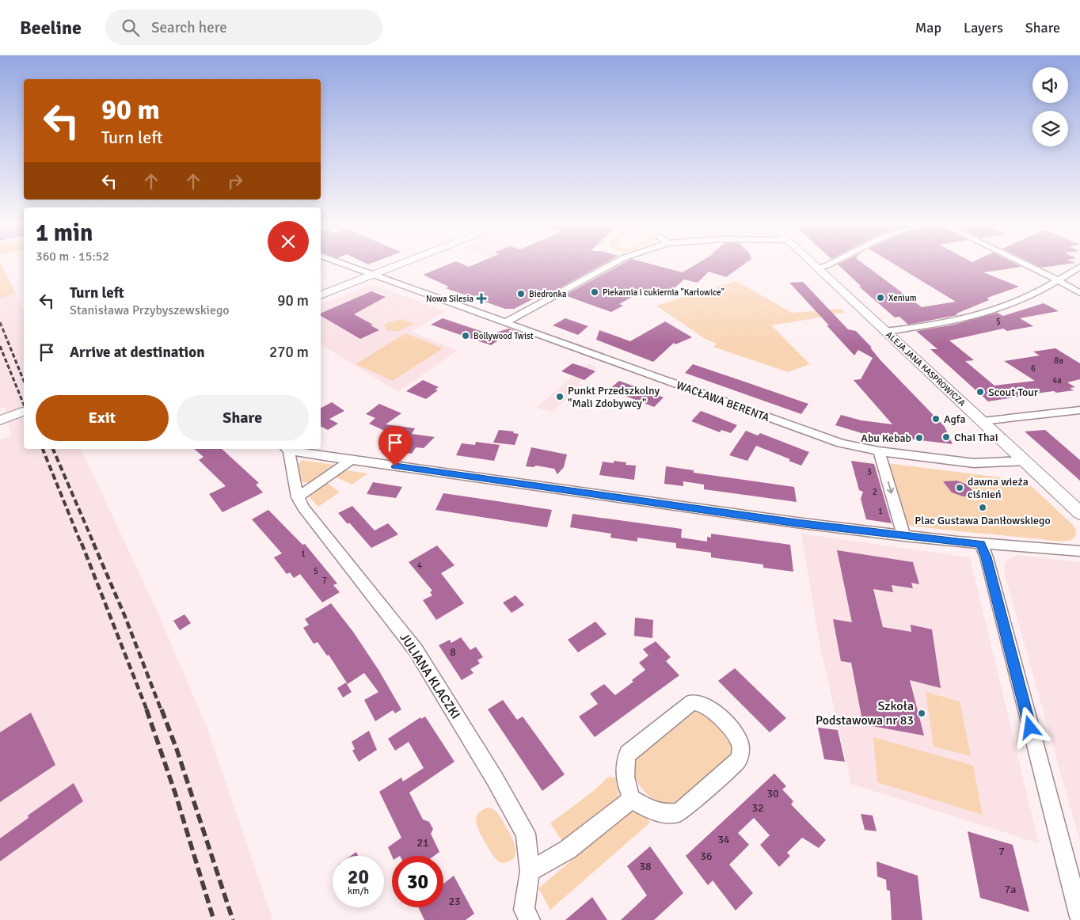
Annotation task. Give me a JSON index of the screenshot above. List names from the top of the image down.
{
  "streets": {
    "street": ["ALEJA JANA KASPROWICZA", "WACŁAWA BERENTA", "JULIANA KLACZKI"]
  },
  "crossings": [
    ["ALEJA JANA KASPROWICZA", "WACŁAWA BERENTA"]
  ],
  "places": {
    "other": [
      "Piekarnia i cukiernia \"Karłowice\"",
      "Biedronka",
      "Xenium",
      "Bollywood Twist",
      "Scout Tour",
      "Punkt Przedszkolny \"Mali Zdobywcy\"",
      "Agfa",
      "Chai Thai",
      "Abu Kebab",
      "dawna wieża ciśnień",
      "Plac Gustawa Daniłowskiego",
      "Szkoła Podstawowa nr 83"
    ],
    "health": ["Nowa Silesia"]
  },
  "house_numbers": [
    "5",
    "8a",
    "6",
    "4a",
    "3",
    "2",
    "1",
    "1",
    "4",
    "5",
    "7",
    "8",
    "30",
    "32",
    "34",
    "21",
    "7",
    "36",
    "38",
    "7a",
    "23"
  ],
  "page": {
    "header": "Beeline",
    "search": "Search here",
    "nav": ["Map", "Layers", "Share"],
    "turn": ["90 m", "Turn left"],
    "heading": ["1 min", "360 m · 15:52"],
    "list": [
      {
        "name": "Turn left",
        "note": "Stanisława Przybyszewskiego",
        "value": "90 m"
      },
      {
        "name": "Arrive at destination",
        "value": "270 m"
      }
    ],
    "buttons": ["Exit", "Share"],
    "speed": "20 km/h",
    "limit": "30"
  }
}
